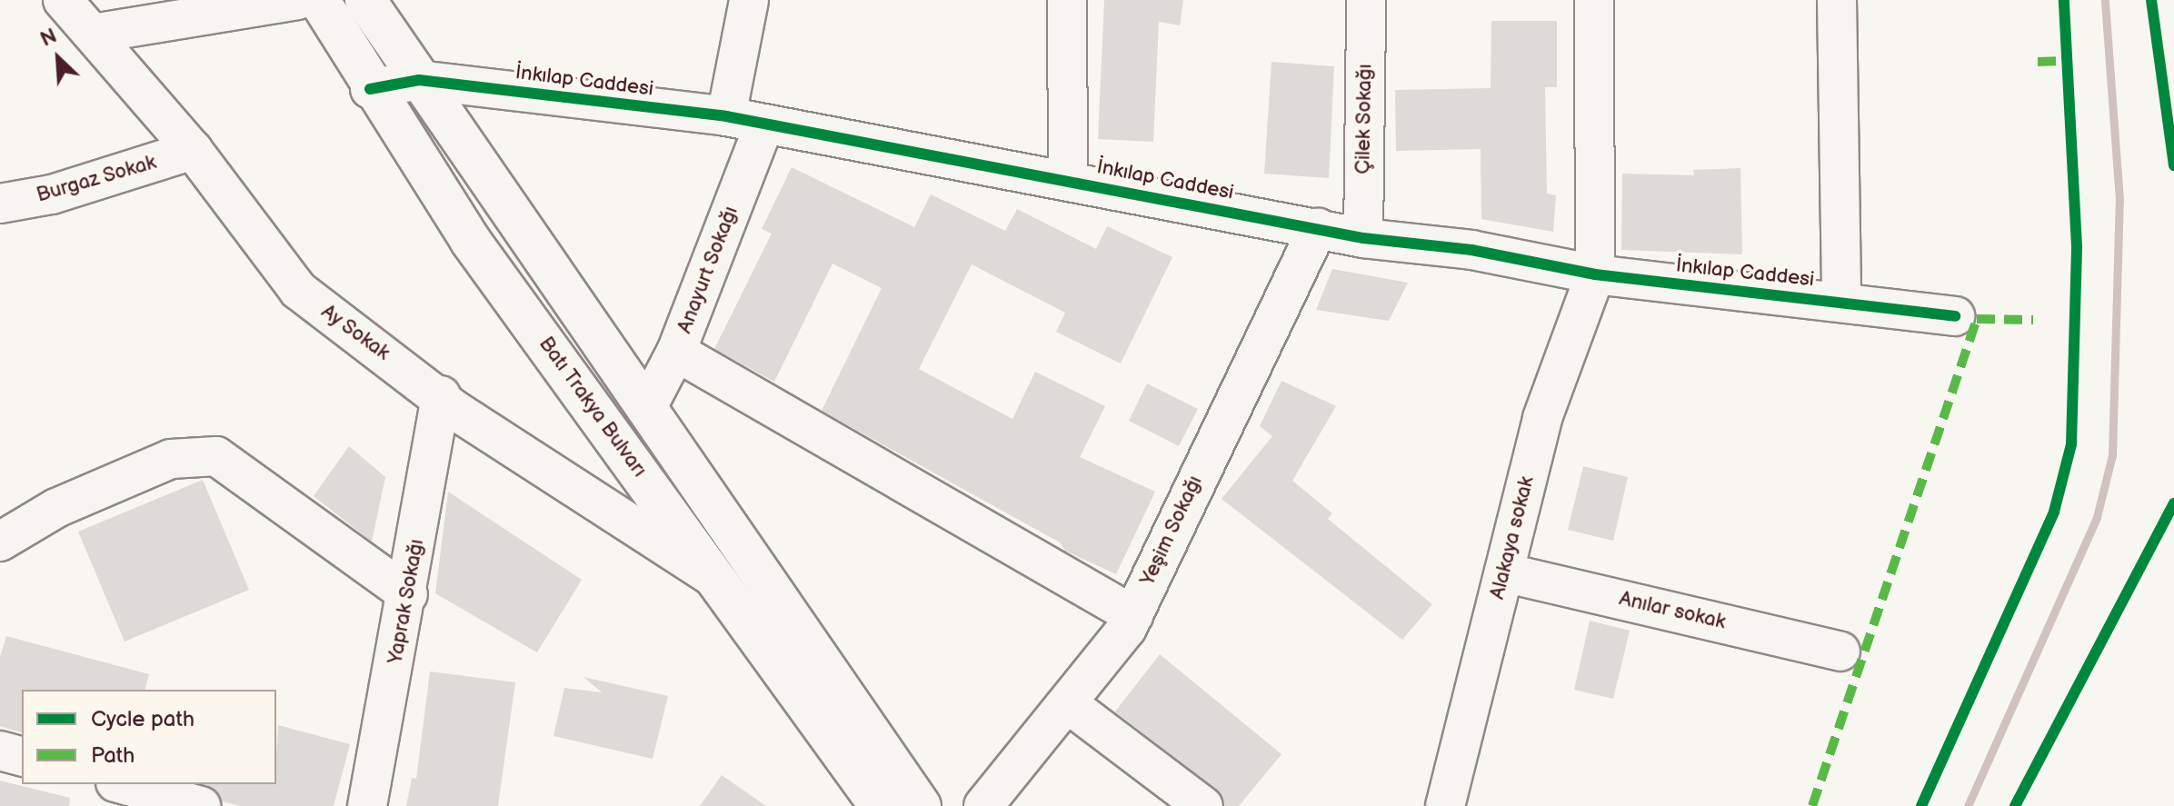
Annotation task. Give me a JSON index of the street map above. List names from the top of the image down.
{
  "streets": {
    "main road": ["Batı Trakya Bulvarı"],
    "street": [
      "İnkılap Caddesi",
      "Çilek Sokağı",
      "Burgaz Sokak",
      "Anayurt Sokağı",
      "Ay Sokak",
      "Yeşim Sokağı",
      "Alakaya sokak",
      "Yaprak Sokağı",
      "Anılar sokak"
    ]
  },
  "crossings": [
    ["İnkılap Caddesi", "Çilek Sokağı"],
    ["İnkılap Caddesi", "Anayurt Sokağı"],
    ["İnkılap Caddesi", "Batı Trakya Bulvarı"],
    ["İnkılap Caddesi", "Yeşim Sokağı"],
    ["İnkılap Caddesi", "Alakaya sokak"],
    ["Burgaz Sokak", "Ay Sokak"],
    ["Anayurt Sokağı", "Batı Trakya Bulvarı"],
    ["Ay Sokak", "Batı Trakya Bulvarı"],
    ["Ay Sokak", "Yaprak Sokağı"],
    ["Alakaya sokak", "Anılar sokak"]
  ],
  "legend": ["Cycle path", "Path"],
  "north": "top left"
}
